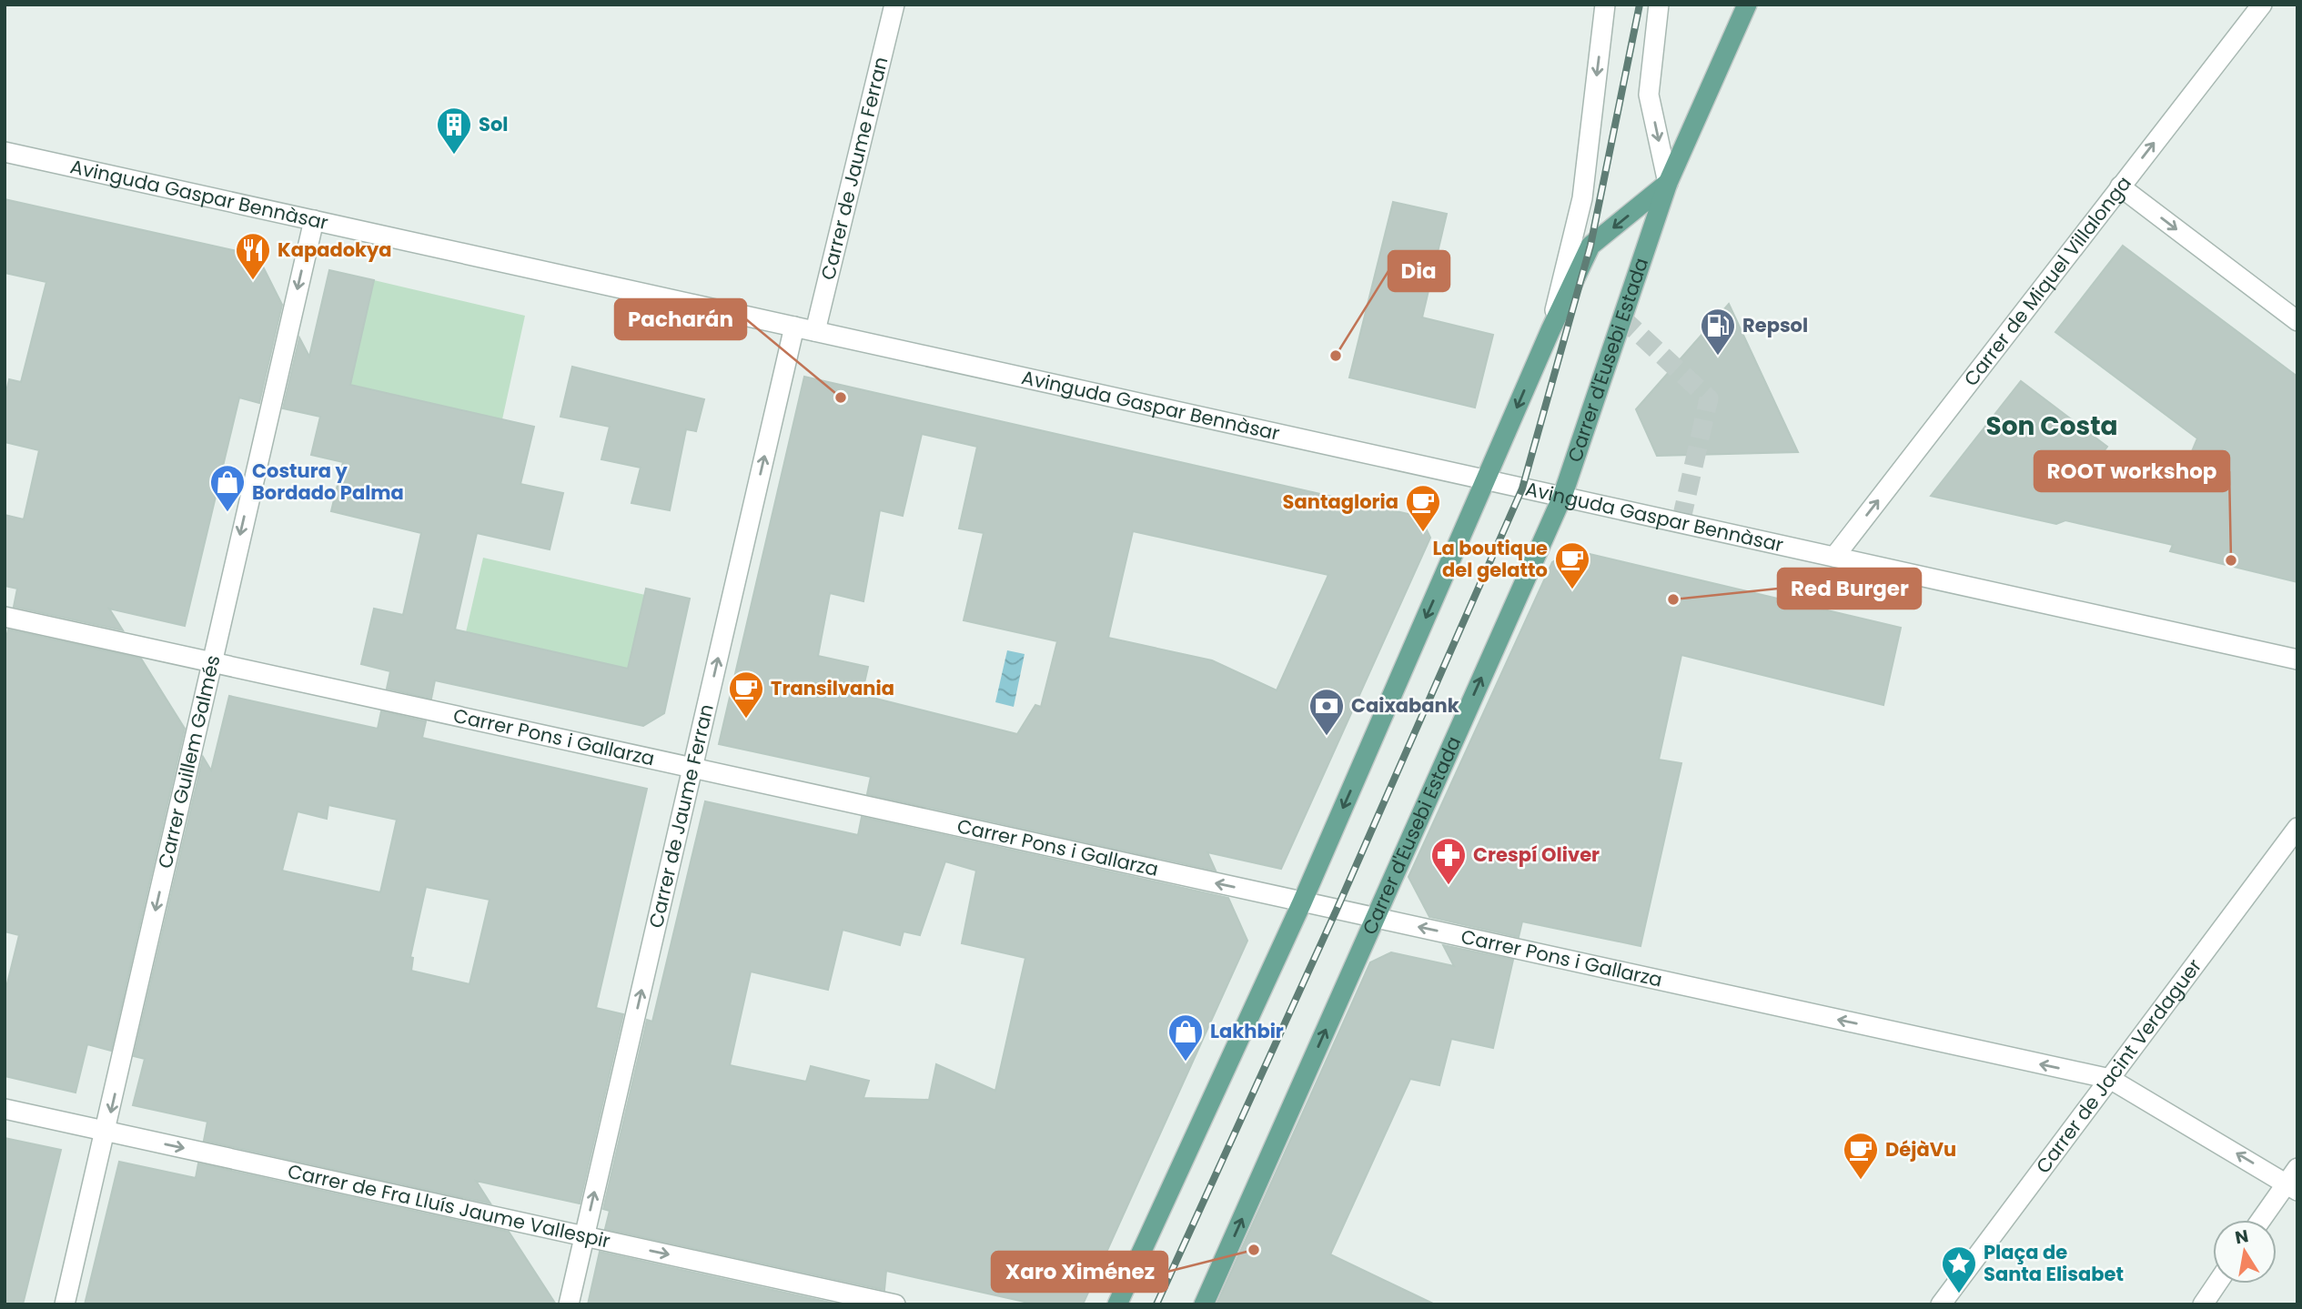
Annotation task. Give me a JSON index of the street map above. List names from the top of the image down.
{
  "streets": {
    "main road": ["Carrer d'Eusebi Estada"],
    "street": [
      "Carrer de Jaume Ferran",
      "Avinguda Gaspar Bennàsar",
      "Carrer de Miquel Villalonga",
      "Carrer Pons i Gallarza",
      "Carrer Guillem Galmés",
      "Carrer de Jacint Verdaguer",
      "Carrer de Fra Lluís Jaume Vallespir"
    ]
  },
  "crossings": [
    ["Carrer de Jaume Ferran", "Avinguda Gaspar Bennàsar"],
    ["Carrer de Jaume Ferran", "Carrer Pons i Gallarza"],
    ["Carrer de Jaume Ferran", "Carrer de Fra Lluís Jaume Vallespir"],
    ["Avinguda Gaspar Bennàsar", "Carrer de Miquel Villalonga"],
    ["Avinguda Gaspar Bennàsar", "Carrer d'Eusebi Estada"],
    ["Avinguda Gaspar Bennàsar", "Carrer Guillem Galmés"],
    ["Carrer d'Eusebi Estada", "Carrer Pons i Gallarza"],
    ["Carrer Pons i Gallarza", "Carrer Guillem Galmés"],
    ["Carrer Pons i Gallarza", "Carrer de Jacint Verdaguer"],
    ["Carrer Guillem Galmés", "Carrer de Fra Lluís Jaume Vallespir"]
  ],
  "one_way": [
    "Carrer de Jaume Ferran",
    "Carrer de Miquel Villalonga",
    "Carrer Pons i Gallarza",
    "Carrer Guillem Galmés",
    "Carrer de Fra Lluís Jaume Vallespir"
  ],
  "districts": ["Son Costa"],
  "places": {
    "building": ["Sol"],
    "restaurant": ["Kapadokya"],
    "other": [
      "Dia",
      "Pacharán",
      "ROOT workshop",
      "Red Burger",
      "Xaro Ximénez"
    ],
    "fuel station": ["Repsol"],
    "shop": ["Costura y Bordado Palma", "Lakhbir"],
    "cafe": [
      "Santagloria",
      "La boutique del gelatto",
      "Transilvania",
      "DéjàVu"
    ],
    "bank": ["Caixabank"],
    "pharmacy": ["Crespí Oliver"],
    "place": ["Plaça de Santa Elisabet"]
  },
  "north": "top"
}
